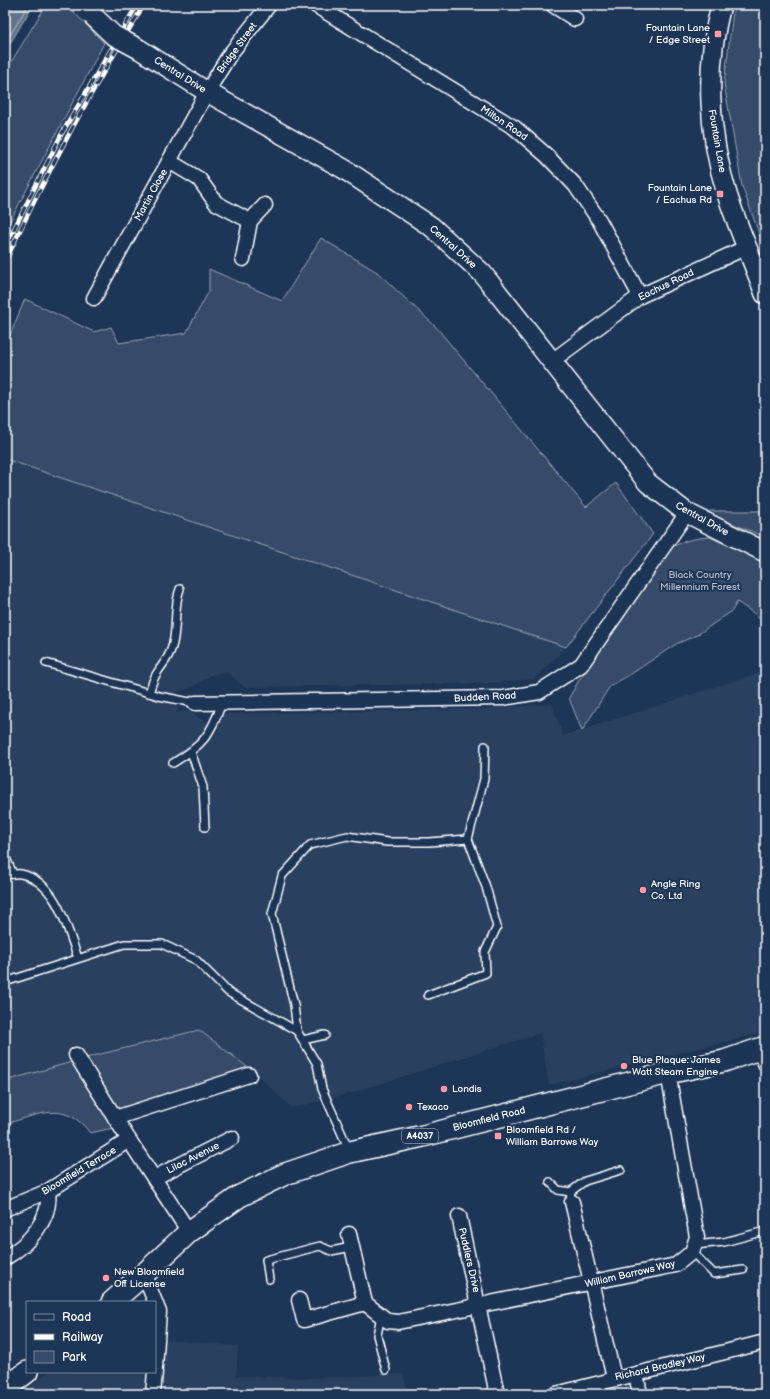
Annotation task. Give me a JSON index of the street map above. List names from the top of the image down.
{
  "streets": {
    "main road": ["Bloomfield Road", "A4037"],
    "street": [
      "Bridge Street",
      "Central Drive",
      "Milton Road",
      "Fountain Lane",
      "Martin Close",
      "Eachus Road",
      "Budden Road",
      "Lilac Avenue",
      "Bloomfield Terrace",
      "Puddlers Drive",
      "William Barrows Way",
      "Richard Bradley Way"
    ]
  },
  "crossings": [
    ["Bridge Street", "Central Drive"],
    ["Bridge Street", "Martin Close"],
    ["Central Drive", "Martin Close"],
    ["Central Drive", "Eachus Road"],
    ["Central Drive", "Budden Road"],
    ["Milton Road", "Eachus Road"],
    ["Fountain Lane", "Eachus Road"],
    ["Puddlers Drive", "William Barrows Way"]
  ],
  "parks": ["Black Country Millennium Forest"],
  "places": {
    "transit": ["Fountain Lane / Edge Street", "Fountain Lane / Eachus Rd", "Bloomfield Rd / William Barrows Way"],
    "other": [
      "Angle Ring Co. Ltd",
      "Blue Plaque: James Watt Steam Engine",
      "Londis",
      "Texaco",
      "New Bloomfield Off License"
    ]
  },
  "legend": ["Road", "Railway", "Park"]
}
